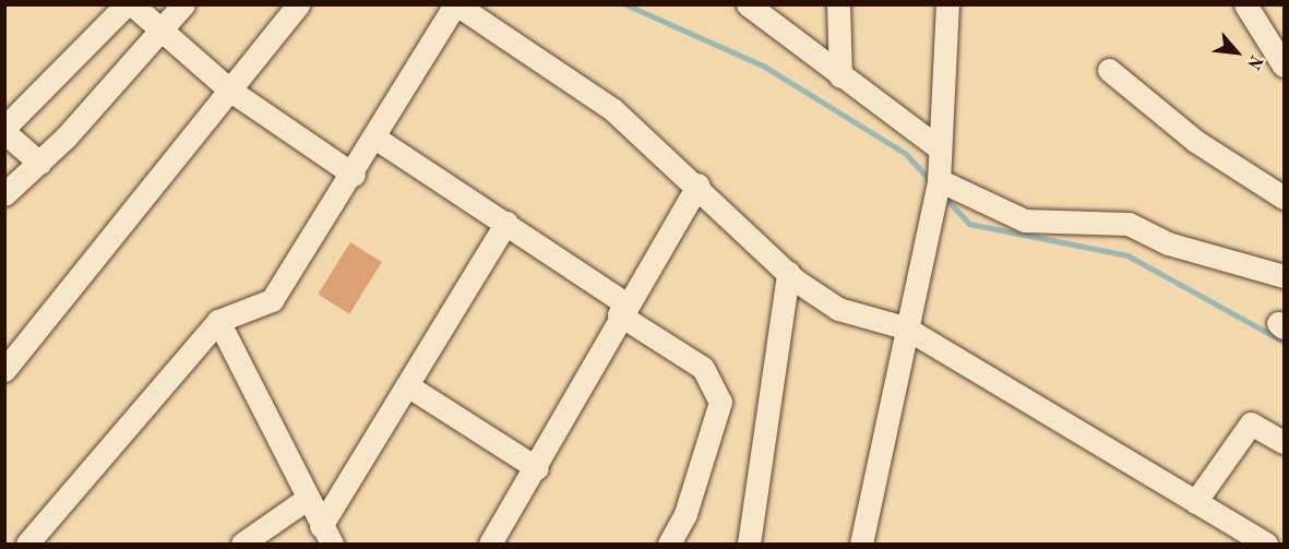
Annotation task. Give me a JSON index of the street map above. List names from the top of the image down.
{
  "north": "bottom right"
}
